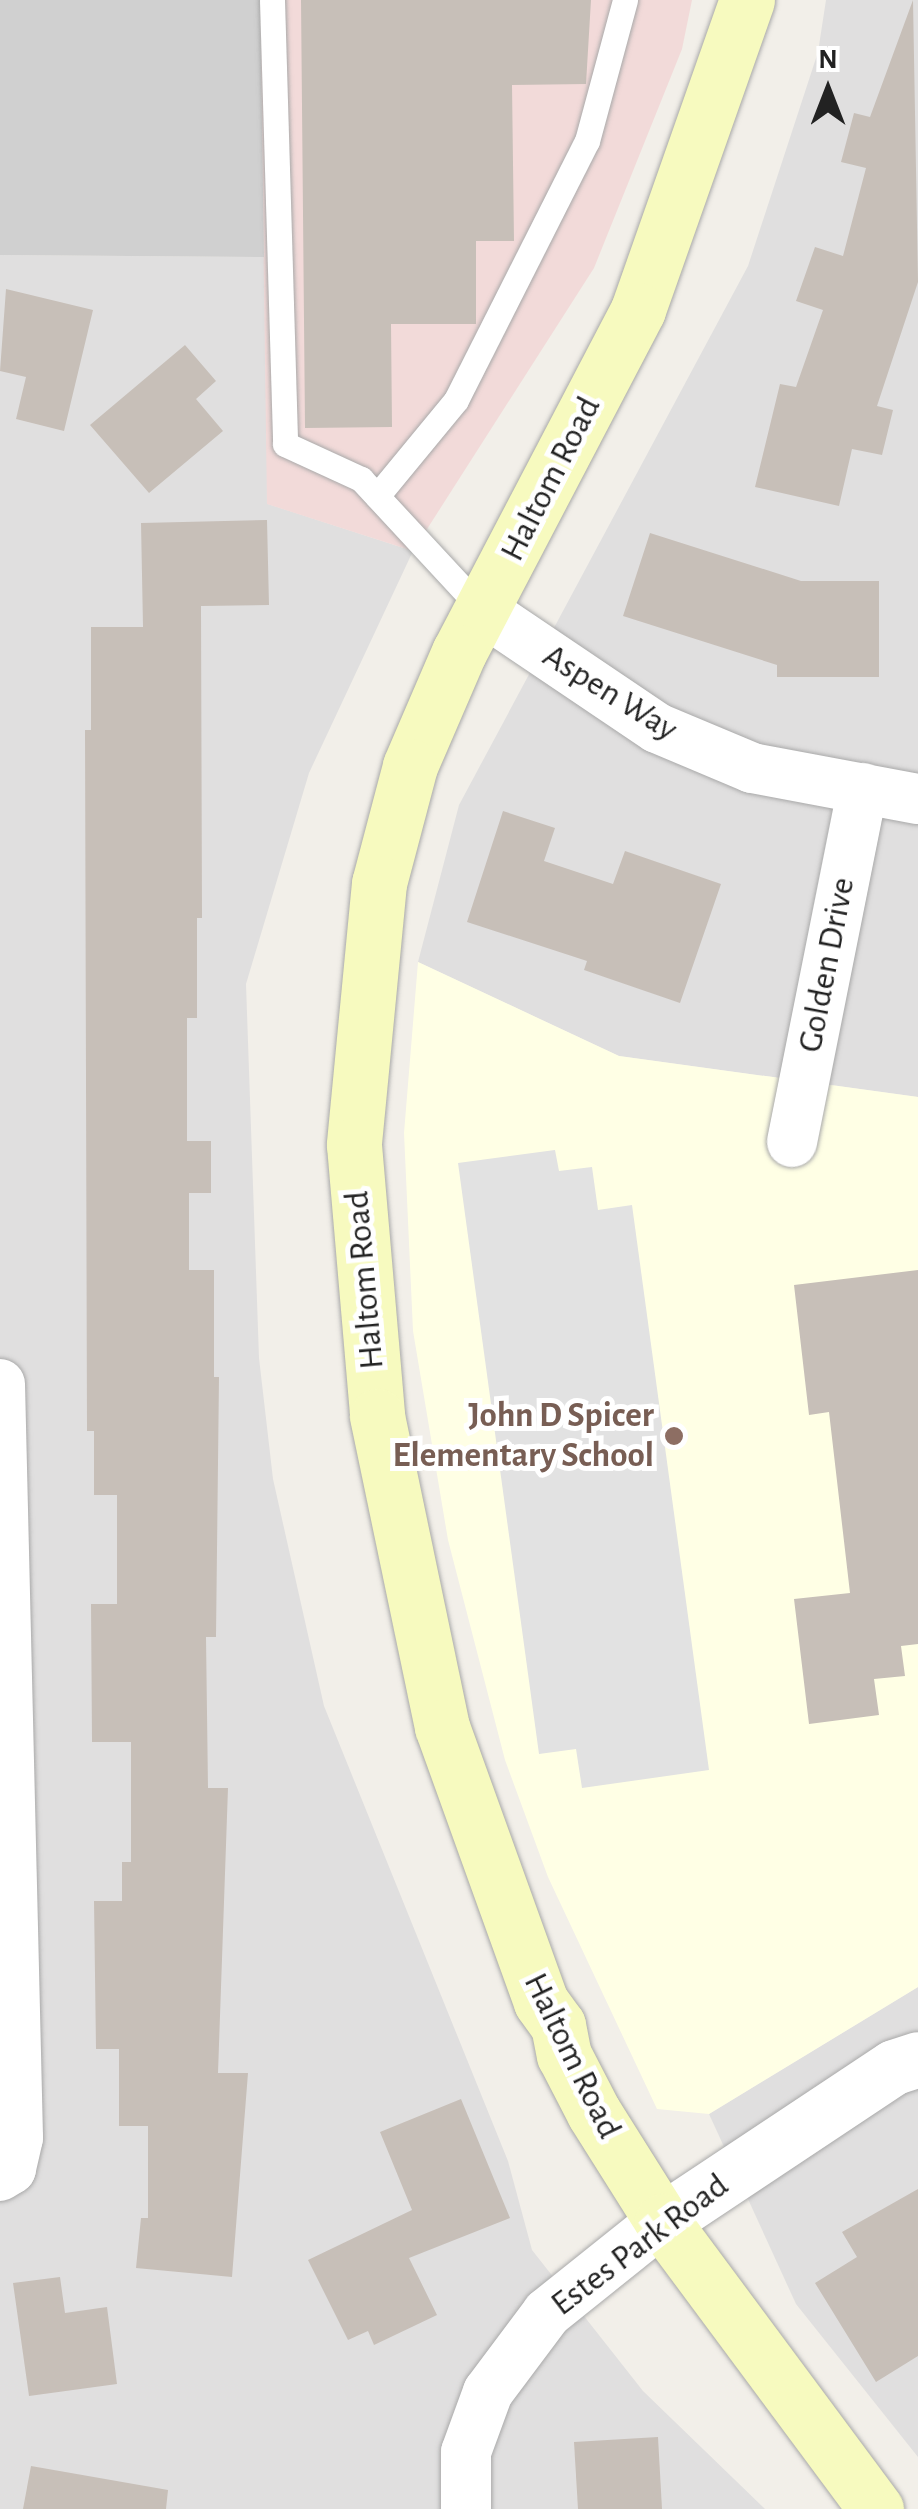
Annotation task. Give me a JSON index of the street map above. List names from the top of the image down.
{
  "streets": {
    "main road": ["Haltom Road"],
    "street": ["Aspen Way", "Golden Drive", "Estes Park Road"]
  },
  "crossings": [
    ["Haltom Road", "Aspen Way"],
    ["Haltom Road", "Estes Park Road"],
    ["Aspen Way", "Golden Drive"]
  ],
  "places": ["John D Spicer Elementary School"],
  "north": "top"
}
